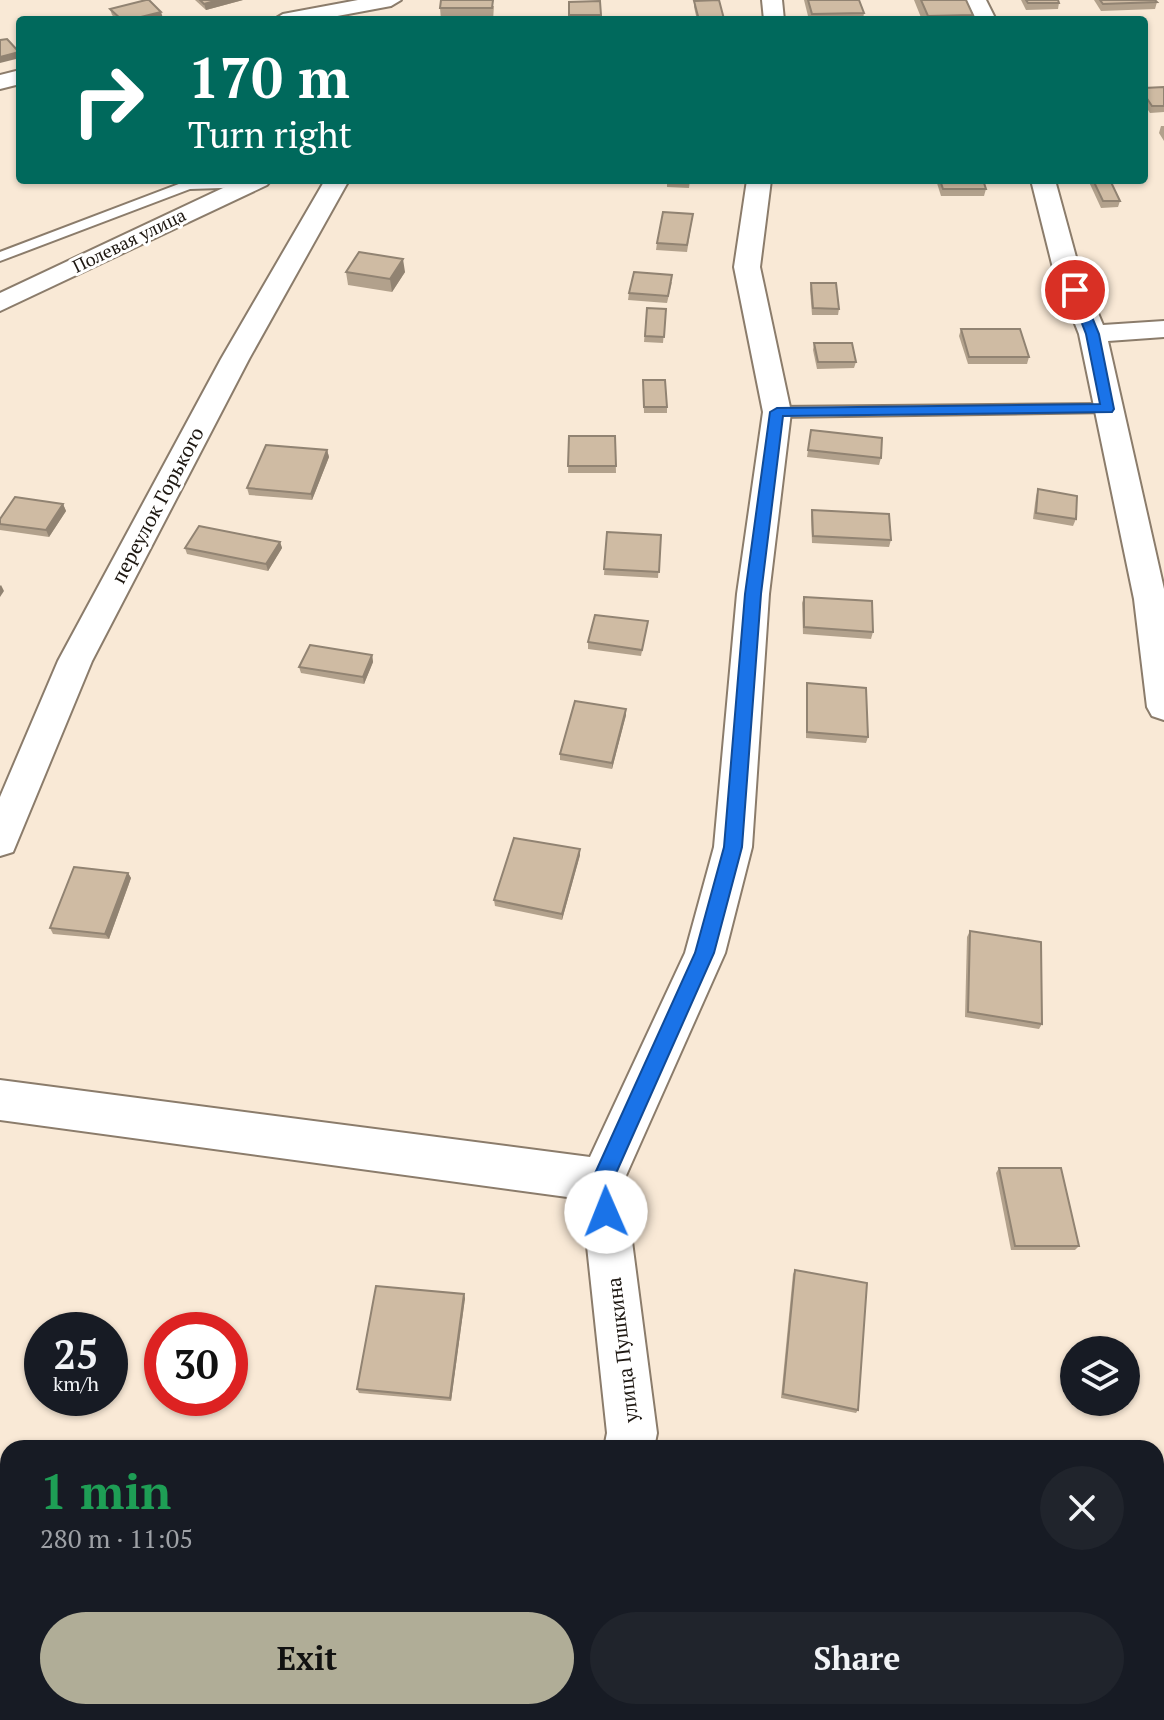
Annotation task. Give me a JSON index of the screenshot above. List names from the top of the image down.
{
  "streets": {
    "street": ["Полевая улица", "переулок Горького", "улица Пушкина"]
  },
  "page": {
    "turn": ["170 m", "Turn right"],
    "speed": "25 km/h",
    "limit": "30",
    "heading": ["1 min", "280 m · 11:05"],
    "buttons": ["Exit", "Share"]
  }
}
